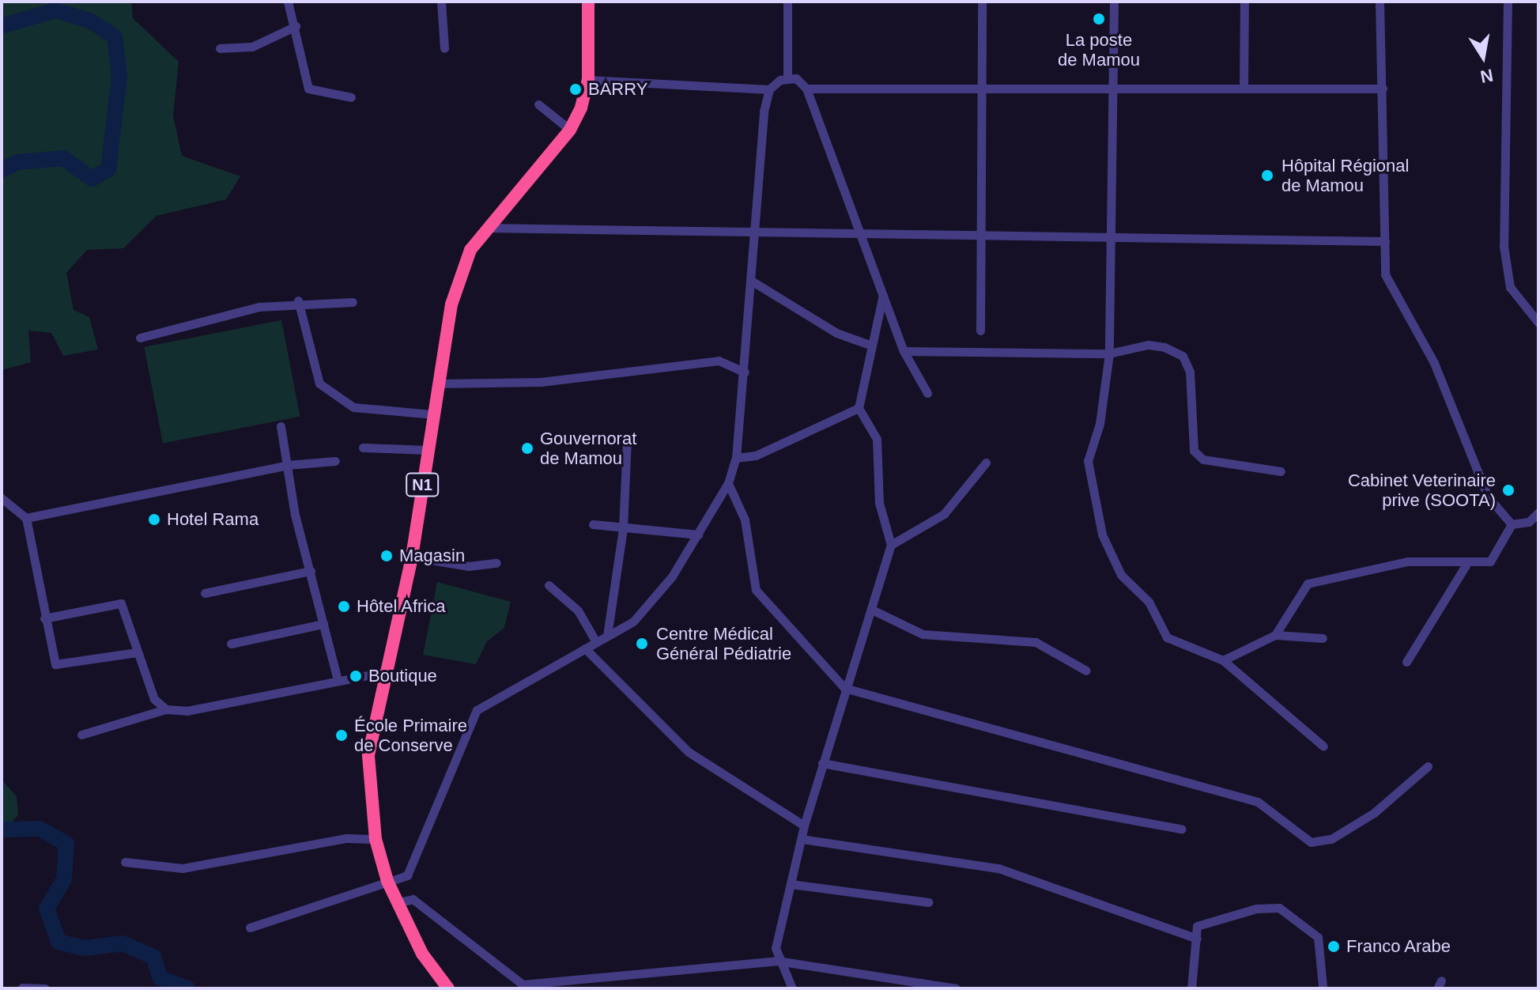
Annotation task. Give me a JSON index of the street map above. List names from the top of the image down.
{
  "streets": {
    "highway": ["N1"]
  },
  "places": [
    "La poste de Mamou",
    "BARRY",
    "Hôpital Régional de Mamou",
    "Gouvernorat de Mamou",
    "Cabinet Veterinaire prive (SOOTA)",
    "Hotel Rama",
    "Magasin",
    "Hôtel Africa",
    "Centre Médical Général Pédiatrie",
    "Boutique",
    "École Primaire de Conserve",
    "Franco Arabe"
  ],
  "north": "bottom"
}
